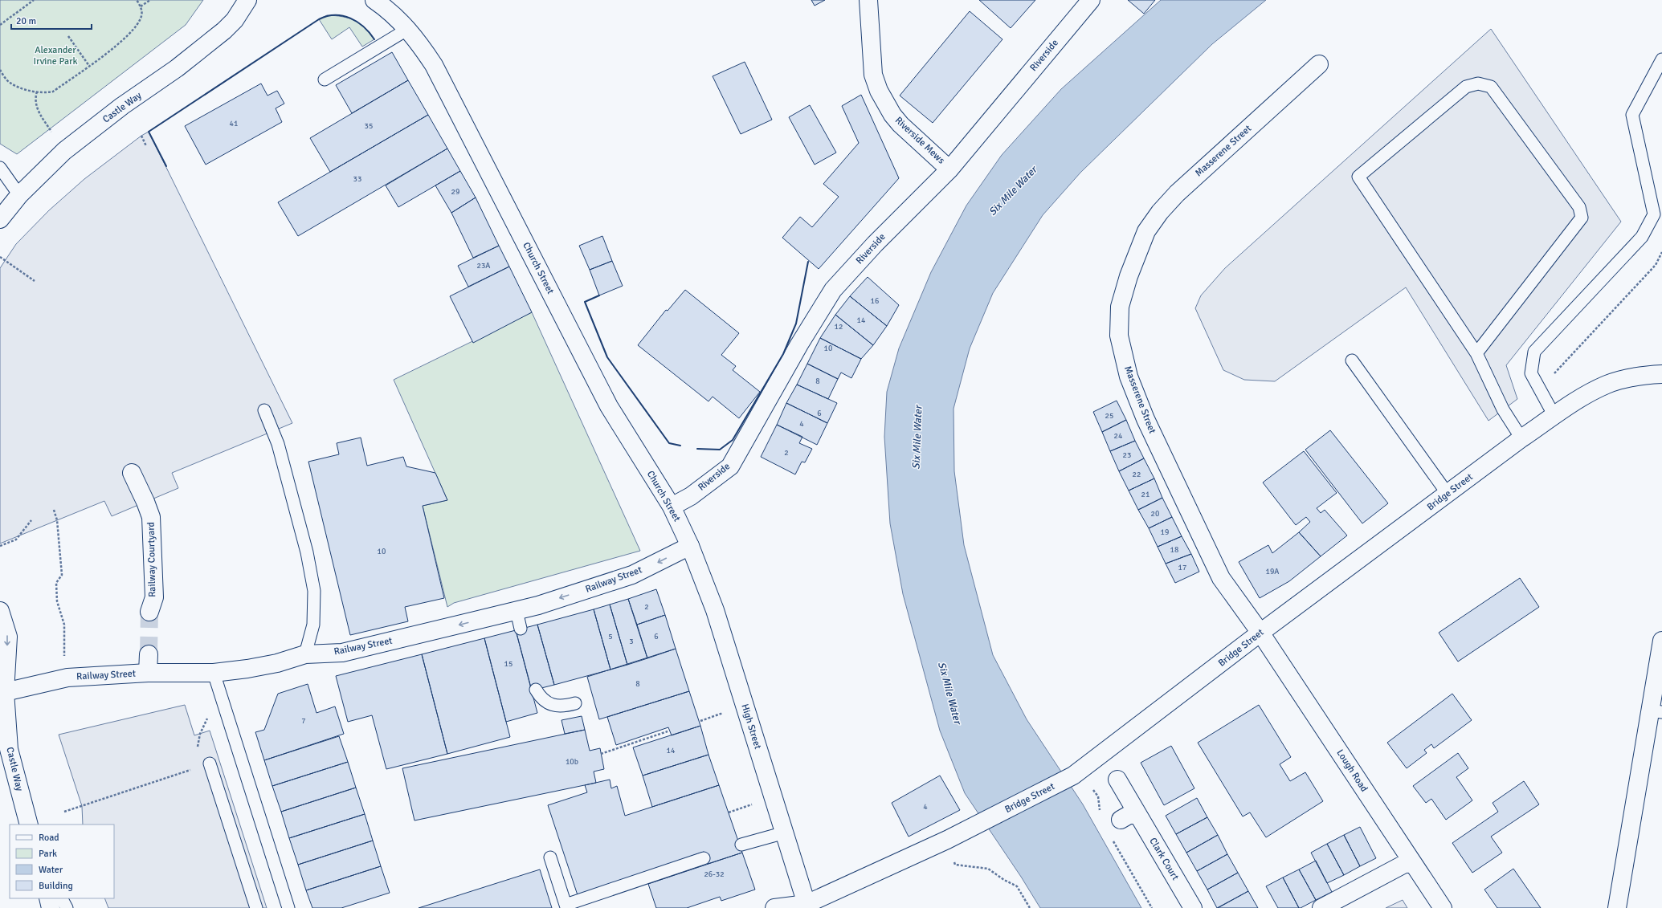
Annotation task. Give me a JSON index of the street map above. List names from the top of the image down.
{
  "streets": {
    "main road": [
      "Riverside",
      "Castle Way",
      "Riverside Mews",
      "Masserene Street",
      "Church Street",
      "Bridge Street",
      "Railway Courtyard",
      "Railway Street",
      "High Street",
      "Lough Road",
      "Clark Court"
    ]
  },
  "crossings": [
    ["Riverside", "Riverside Mews"],
    ["Riverside", "Church Street"],
    ["Castle Way", "Railway Street"],
    ["Masserene Street", "Bridge Street"],
    ["Masserene Street", "Lough Road"],
    ["Church Street", "Railway Street"],
    ["Church Street", "High Street"],
    ["Bridge Street", "High Street"],
    ["Bridge Street", "Lough Road"],
    ["Railway Street", "High Street"]
  ],
  "one_way": ["Railway Street"],
  "water": ["Six Mile Water"],
  "parks": ["Alexander Irvine Park"],
  "house_numbers": [
    "41",
    "35",
    "33",
    "29",
    "23A",
    "16",
    "14",
    "12",
    "10",
    "8",
    "6",
    "25",
    "4",
    "24",
    "2",
    "23",
    "22",
    "21",
    "20",
    "19",
    "18",
    "10",
    "17",
    "19A",
    "2",
    "5",
    "6",
    "3",
    "15",
    "8",
    "7",
    "14",
    "10b",
    "4",
    "26-32"
  ],
  "legend": [
    "Road",
    "Park",
    "Water",
    "Building"
  ],
  "scale_bar": "20 m"
}
